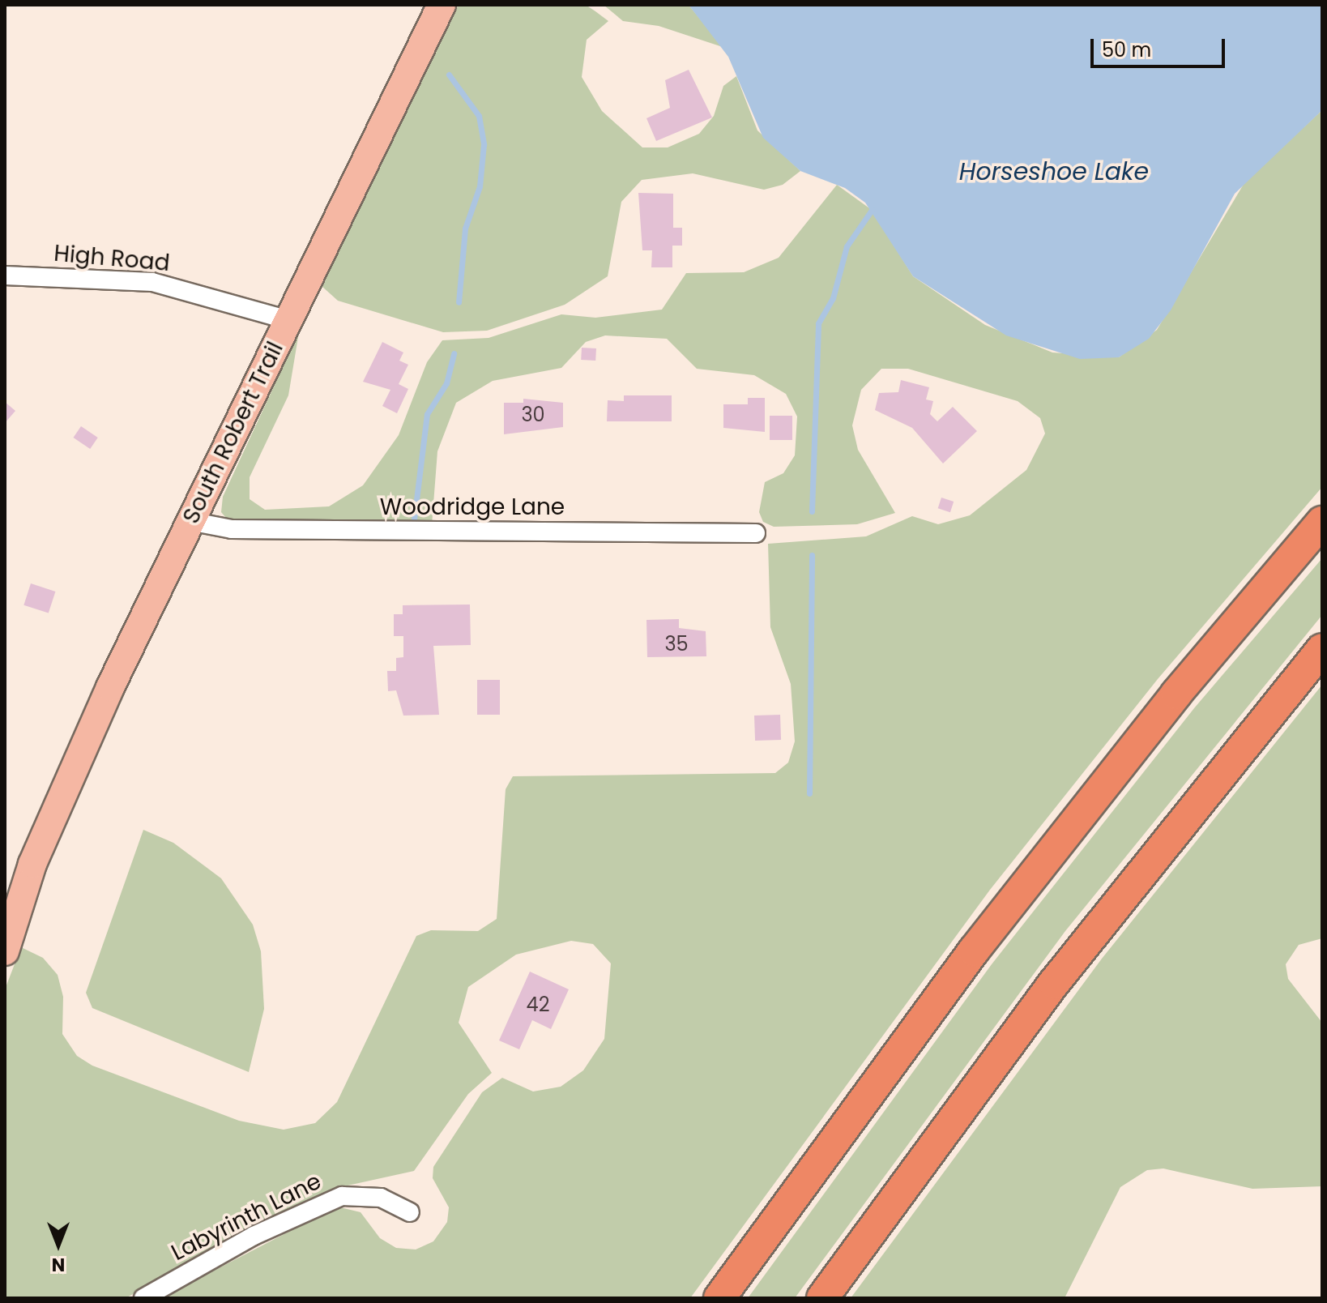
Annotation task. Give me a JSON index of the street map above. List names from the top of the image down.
{
  "streets": {
    "main road": ["South Robert Trail"],
    "street": ["High Road", "Woodridge Lane", "Labyrinth Lane"]
  },
  "crossings": [
    ["High Road", "South Robert Trail"],
    ["South Robert Trail", "Woodridge Lane"]
  ],
  "water": ["Horseshoe Lake"],
  "house_numbers": ["30", "35", "42"],
  "scale_bar": "50 m",
  "north": "bottom"
}
